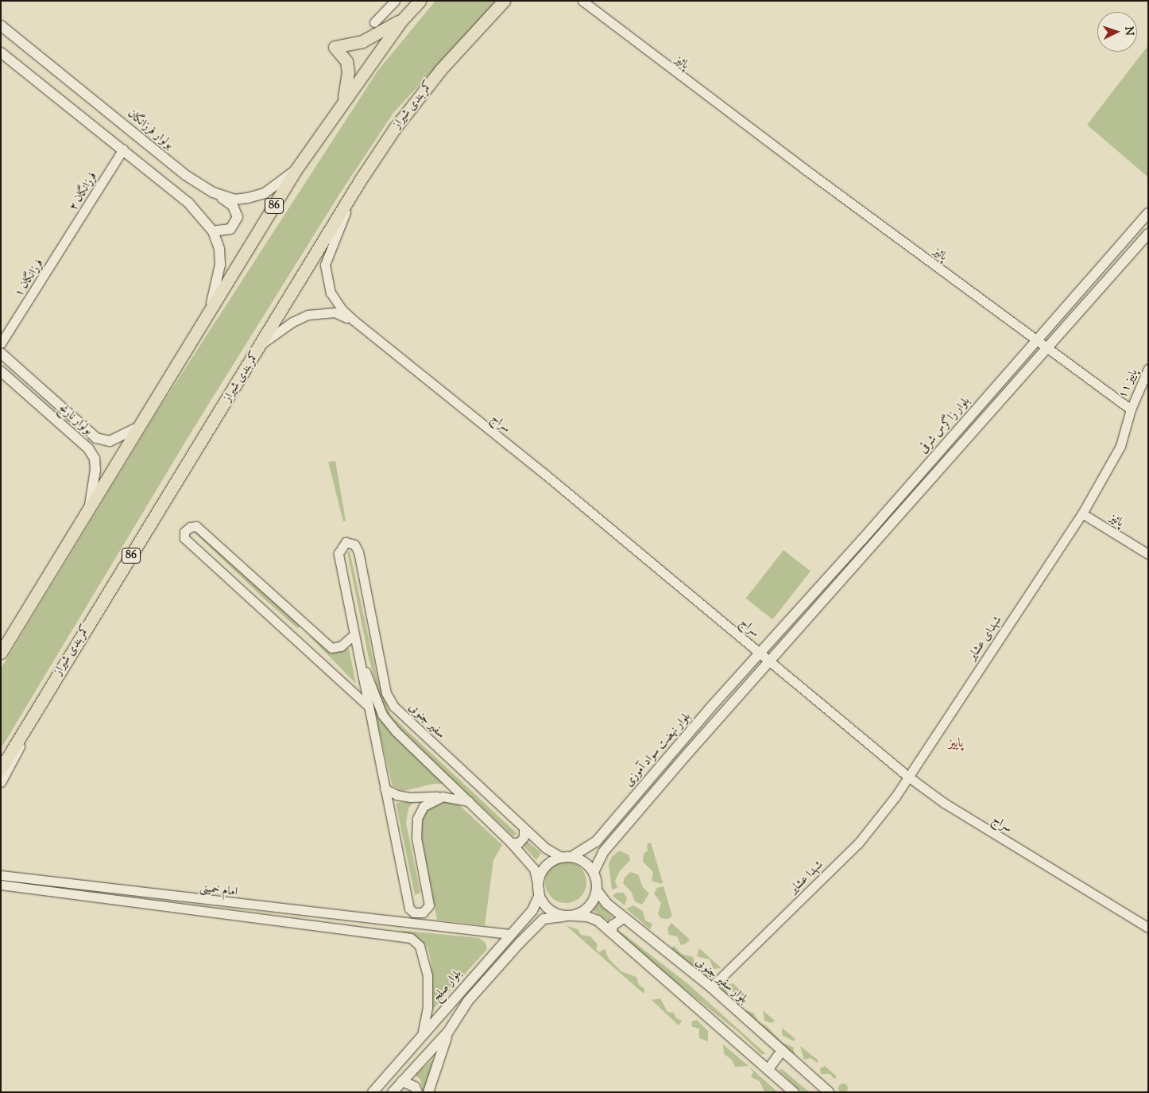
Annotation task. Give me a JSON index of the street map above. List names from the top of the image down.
{
  "streets": {
    "highway": ["کمربندی شیراز", "86"],
    "main road": [
      "بولوار فرزانگان",
      "بولوار نارنج",
      "بلوار زاگرس شرقی",
      "بلوار نهضت سواد آموزی",
      "بلوار سفیر جنوبی",
      "بلوار صلح"
    ],
    "street": [
      "پائیز",
      "فرزانگان ۲",
      "فرزانگان ۱",
      "پاییز ۱۱",
      "سراج",
      "شهدای عشایر",
      "سفیر جنوبی",
      "شهدا عشایر",
      "امام خمینی"
    ]
  },
  "crossings": [
    ["پائیز", "پاییز ۱۱"],
    ["پائیز", "بلوار زاگرس شرقی"],
    ["پائیز", "شهدای عشایر"],
    ["بولوار فرزانگان", "86"],
    ["فرزانگان ۲", "فرزانگان ۱"],
    ["86", "بولوار نارنج"],
    ["سراج", "بلوار زاگرس شرقی"],
    ["سراج", "شهدای عشایر"],
    ["سراج", "بلوار نهضت سواد آموزی"],
    ["سراج", "شهدا عشایر"],
    ["بلوار زاگرس شرقی", "بلوار نهضت سواد آموزی"],
    ["شهدای عشایر", "شهدا عشایر"],
    ["سفیر جنوبی", "بلوار نهضت سواد آموزی"],
    ["سفیر جنوبی", "بلوار سفیر جنوبی"],
    ["سفیر جنوبی", "بلوار صلح"],
    ["بلوار نهضت سواد آموزی", "بلوار سفیر جنوبی"],
    ["بلوار نهضت سواد آموزی", "بلوار صلح"],
    ["شهدا عشایر", "بلوار سفیر جنوبی"],
    ["امام خمینی", "بلوار صلح"],
    ["بلوار سفیر جنوبی", "بلوار صلح"]
  ],
  "districts": ["پاییز"],
  "north": "right"
}
